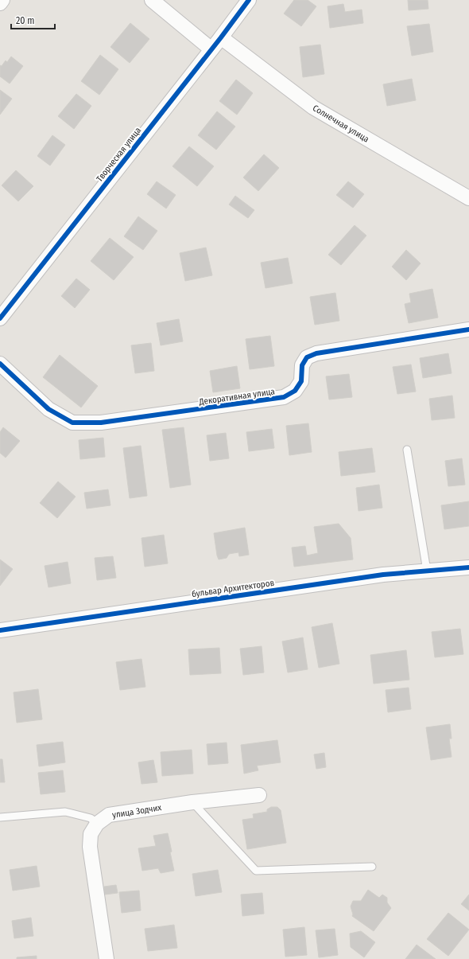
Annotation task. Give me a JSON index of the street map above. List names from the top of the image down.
{
  "streets": {
    "street": [
      "Солнечная улица",
      "Творческая улица",
      "Декоративная улица",
      "бульвар Архитекторов",
      "улица Зодчих"
    ]
  },
  "crossings": [
    ["Солнечная улица", "Творческая улица"]
  ],
  "scale_bar": "20 m"
}
